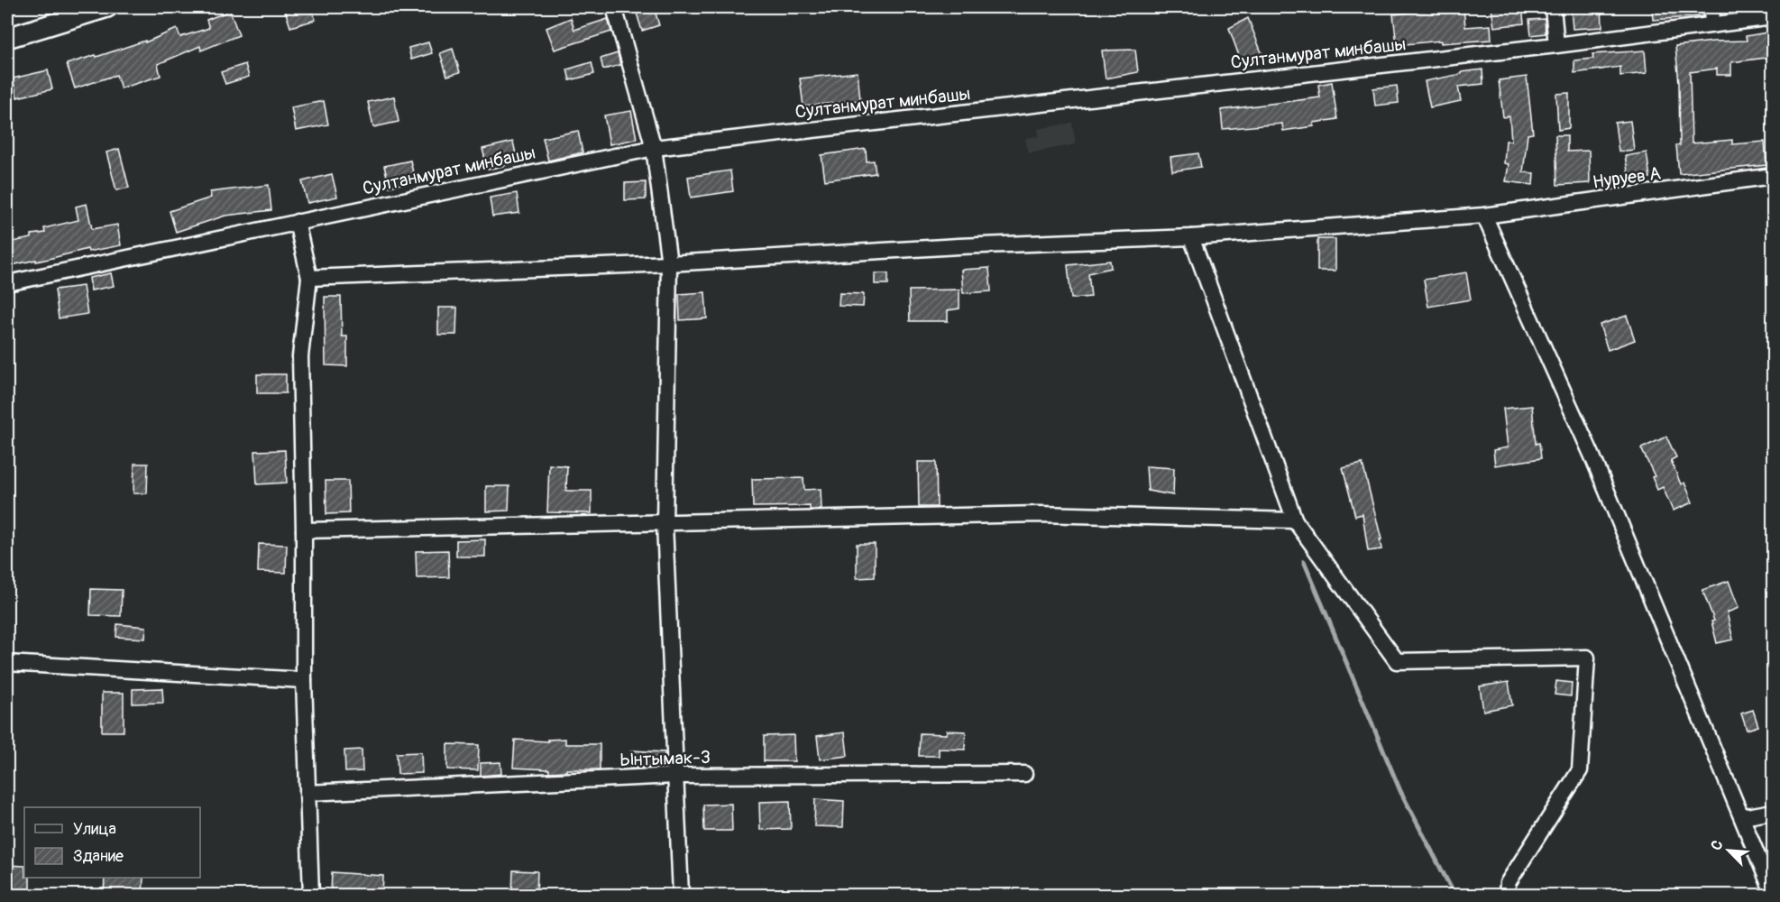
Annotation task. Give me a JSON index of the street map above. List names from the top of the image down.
{
  "streets": {
    "street": ["Султанмурат минбашы", "Нуруев А", "Ынтымак-3"]
  },
  "legend": ["Улица", "Здание"],
  "north": "top left"
}
